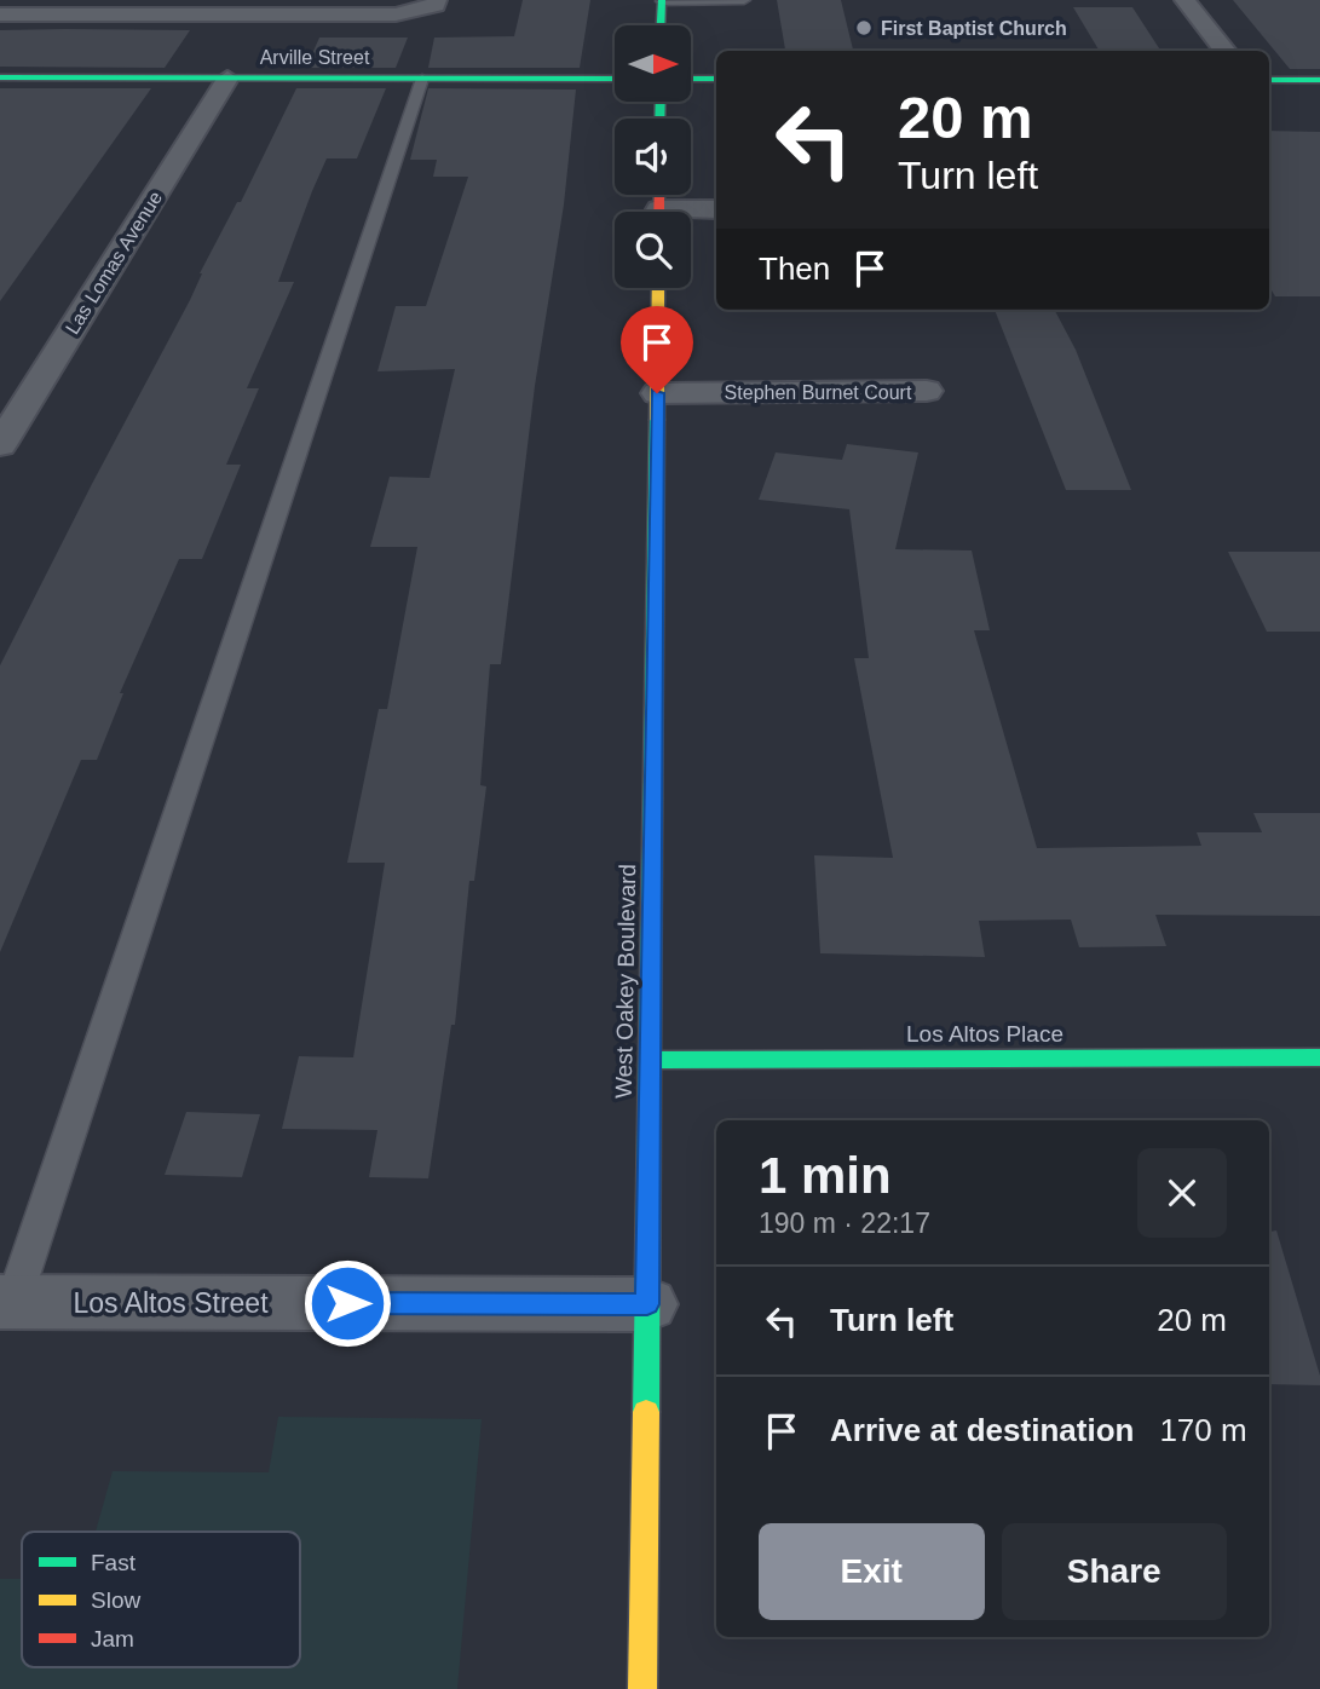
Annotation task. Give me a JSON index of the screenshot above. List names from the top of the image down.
{
  "streets": {
    "main road": ["Arville Street", "West Oakey Boulevard", "Los Altos Place"],
    "street": ["Las Lomas Avenue", "Stephen Burnet Court", "Los Altos Street"]
  },
  "crossings": [
    ["Arville Street", "Las Lomas Avenue"],
    ["Stephen Burnet Court", "West Oakey Boulevard"],
    ["West Oakey Boulevard", "Los Altos Place"],
    ["West Oakey Boulevard", "Los Altos Street"]
  ],
  "places": ["First Baptist Church"],
  "legend": ["Fast", "Slow", "Jam"],
  "north": "right",
  "page": {
    "turn": ["20 m", "Turn left"],
    "then": "Then",
    "heading": ["1 min", "190 m · 22:17"],
    "list": [
      {
        "name": "Turn left",
        "value": "20 m"
      },
      {
        "name": "Arrive at destination",
        "value": "170 m"
      }
    ],
    "buttons": ["Exit", "Share"]
  }
}
